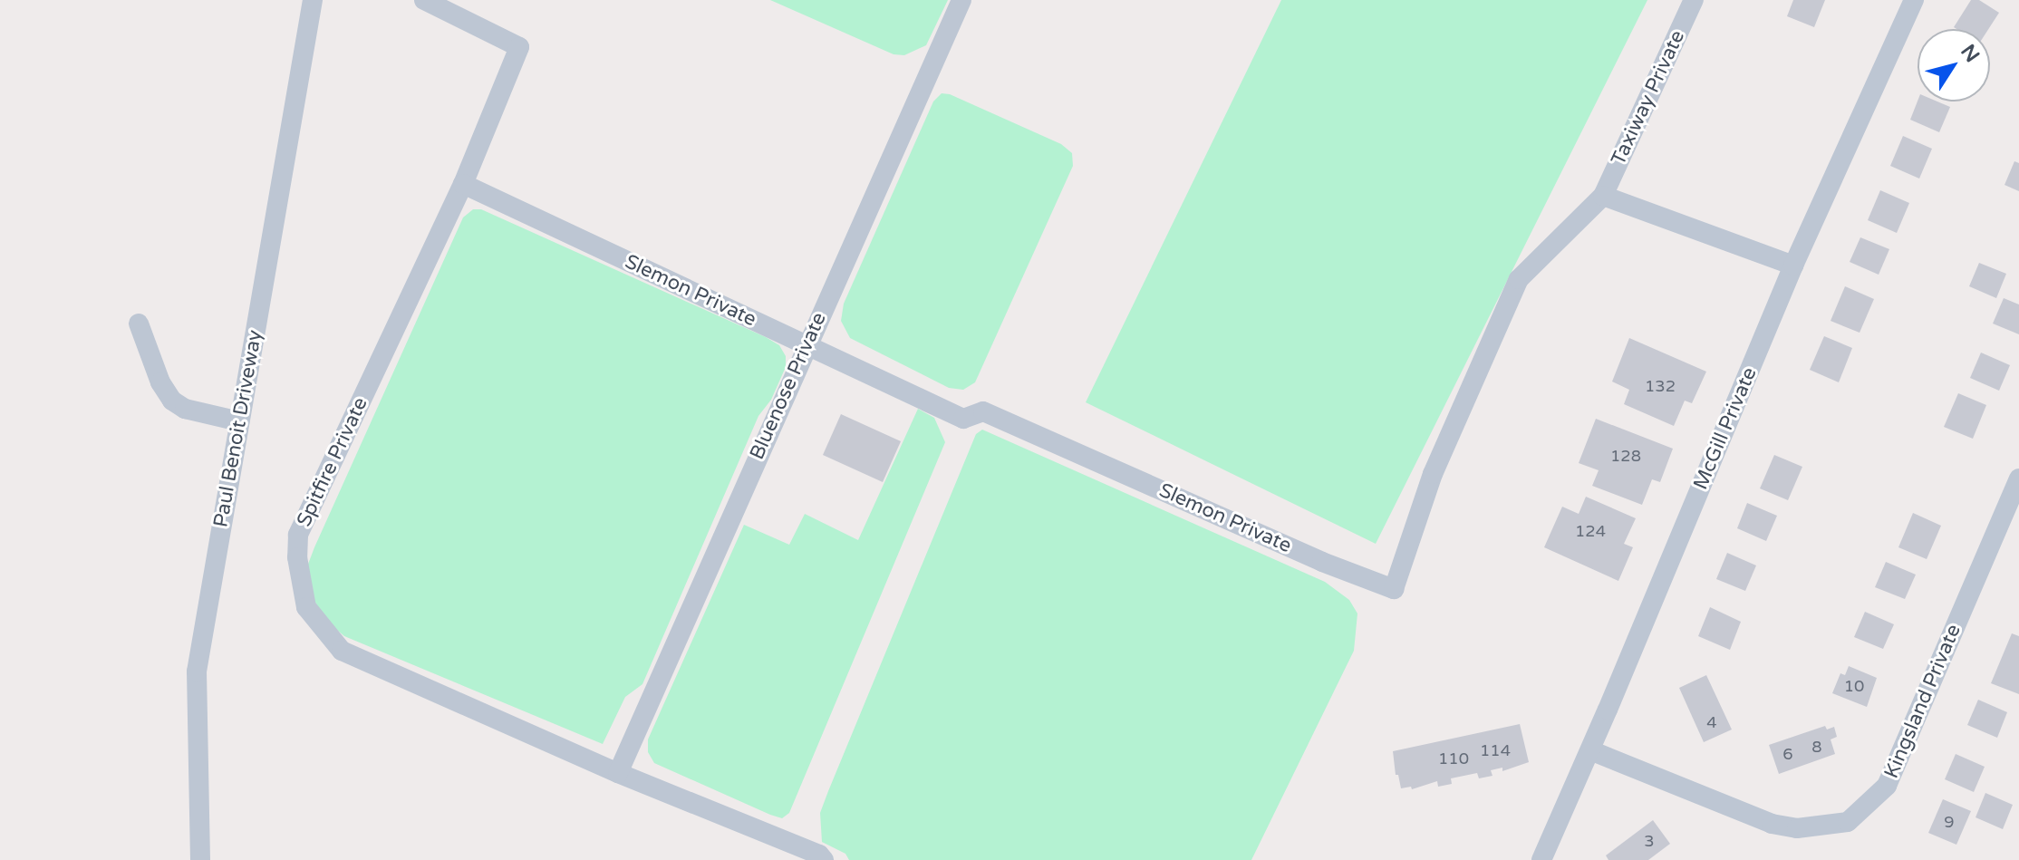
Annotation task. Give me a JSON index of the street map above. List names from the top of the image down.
{
  "streets": {
    "street": [
      "Taxiway Private",
      "Slemon Private",
      "Bluenose Private",
      "Paul Benoit Driveway",
      "McGill Private",
      "Spitfire Private",
      "Kingsland Private"
    ]
  },
  "crossings": [
    ["Taxiway Private", "Slemon Private"],
    ["Slemon Private", "Bluenose Private"],
    ["Slemon Private", "Spitfire Private"],
    ["Bluenose Private", "Spitfire Private"],
    ["McGill Private", "Kingsland Private"]
  ],
  "house_numbers": [
    "132",
    "128",
    "124",
    "10",
    "4",
    "8",
    "114",
    "6",
    "110",
    "9",
    "3"
  ],
  "north": "top right"
}
